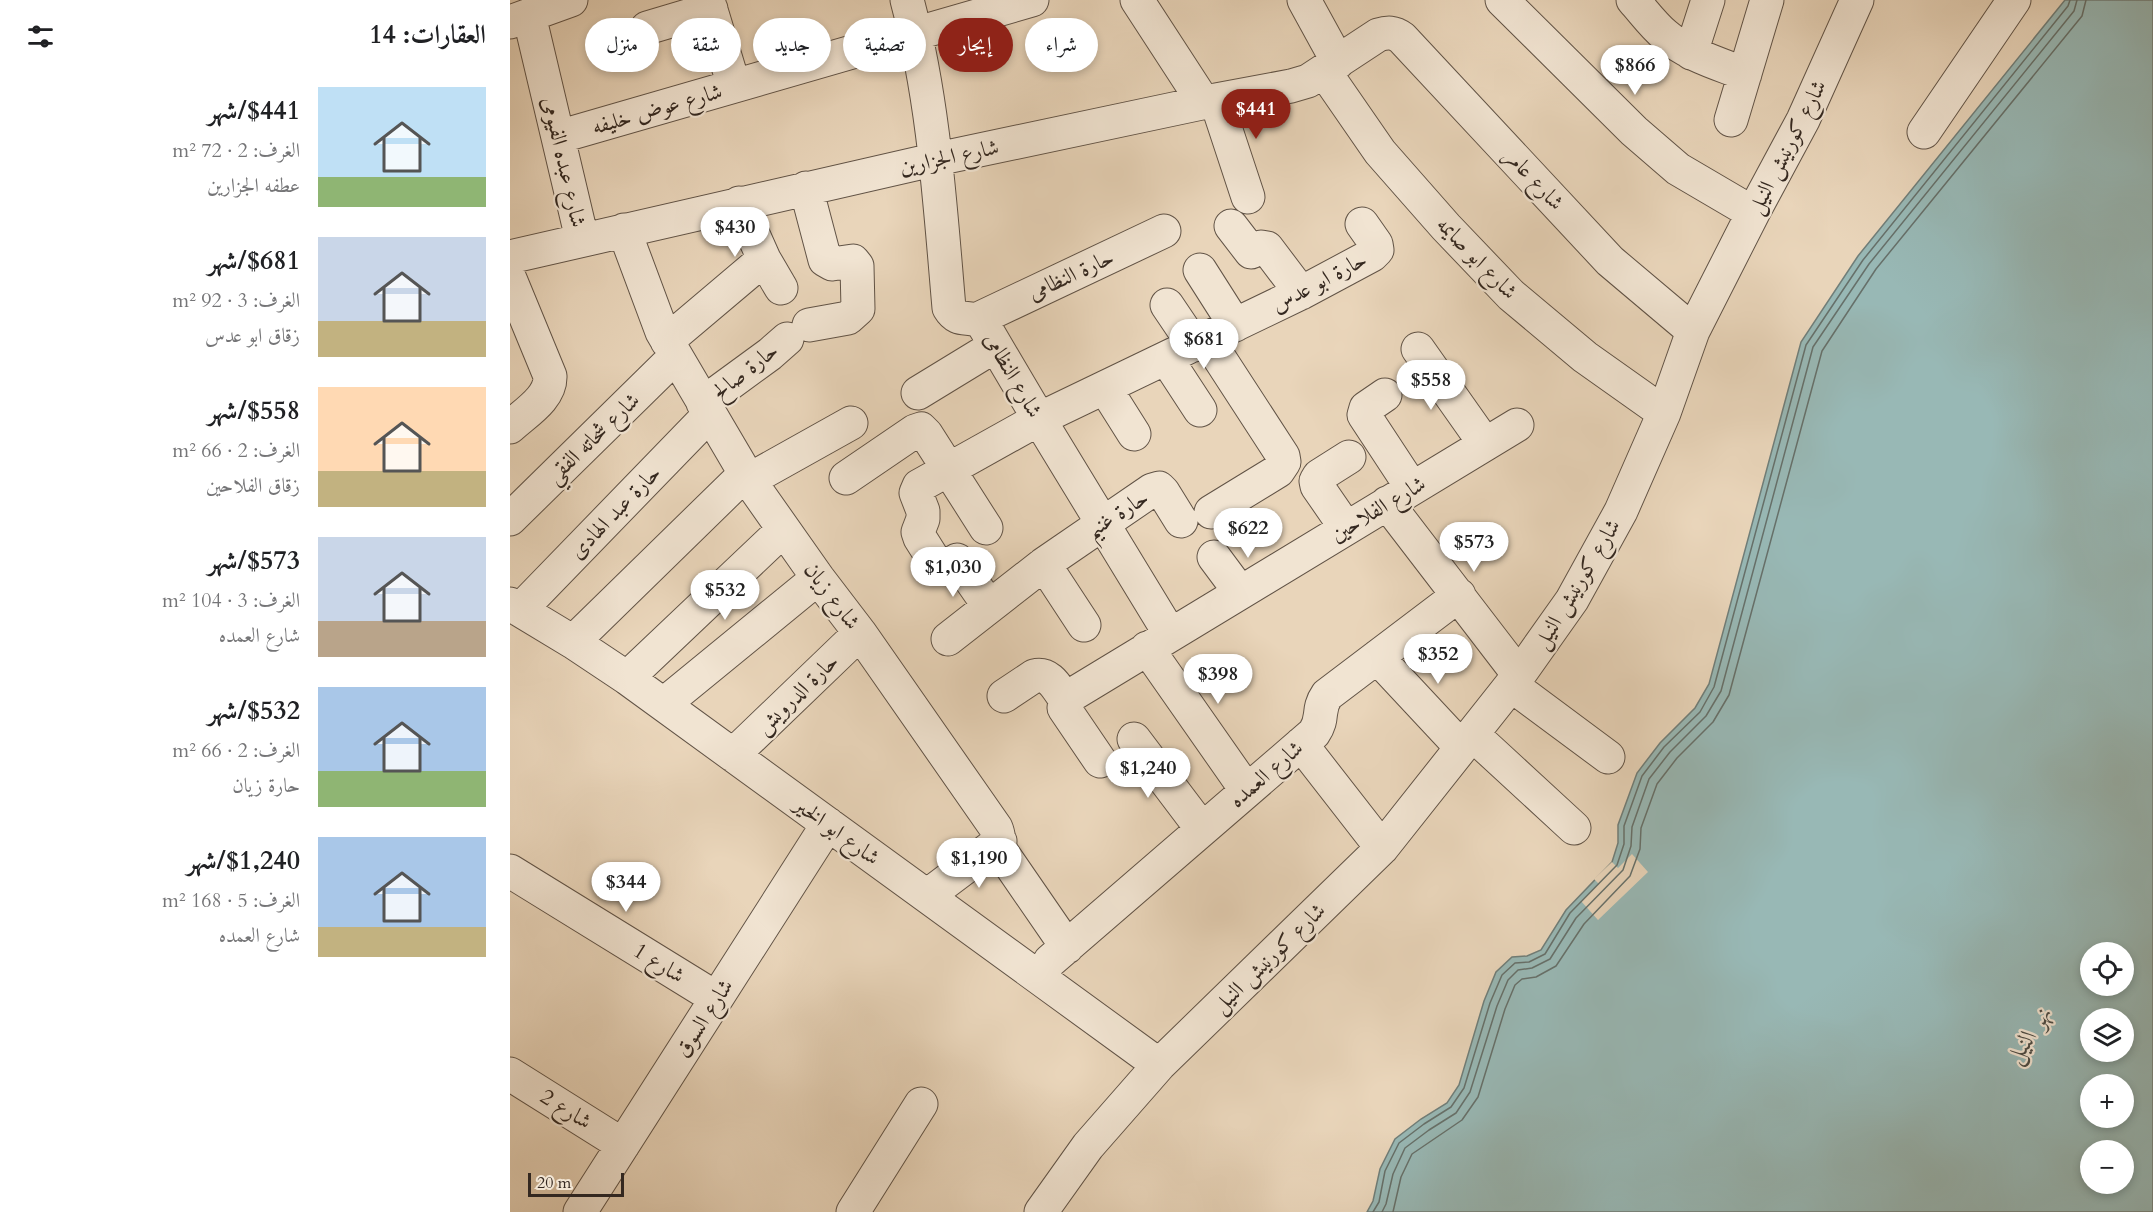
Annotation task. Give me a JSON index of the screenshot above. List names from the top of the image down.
{
  "streets": {
    "street": [
      "شارع عوض خليفه",
      "شارع كورنيش النيل",
      "شارع الجزارين",
      "شارع عبده الفيومى",
      "شارع عامر",
      "شارع ابو صايمه",
      "حارة النظامى",
      "حارة ابو عدس",
      "حارة صالح",
      "شارع النظامى",
      "شارع شحاته الفقي",
      "شارع الفلاحين",
      "حارة عبد الهادى",
      "حارة غنيم",
      "شارع زيان",
      "حارة الدرويش",
      "شارع العمده",
      "شارع ابو الخير",
      "شارع 1",
      "شارع السوق",
      "شارع 2"
    ]
  },
  "crossings": [
    ["شارع عوض خليفه", "شارع عبده الفيومى"],
    ["شارع كورنيش النيل", "شارع عامر"],
    ["شارع كورنيش النيل", "شارع ابو صايمه"],
    ["شارع كورنيش النيل", "شارع ابو الخير"],
    ["شارع الجزارين", "شارع عبده الفيومى"],
    ["شارع الجزارين", "شارع عامر"],
    ["شارع الجزارين", "شارع ابو صايمه"],
    ["شارع الجزارين", "حارة صالح"],
    ["شارع الجزارين", "شارع النظامى"],
    ["شارع الجزارين", "شارع زيان"],
    ["حارة النظامى", "شارع النظامى"],
    ["حارة ابو عدس", "شارع النظامى"],
    ["حارة ابو عدس", "حارة غنيم"],
    ["حارة صالح", "حارة عبد الهادى"],
    ["حارة صالح", "شارع زيان"],
    ["شارع النظامى", "شارع الفلاحين"],
    ["شارع النظامى", "حارة غنيم"],
    ["شارع النظامى", "شارع العمده"],
    ["شارع شحاته الفقي", "شارع زيان"],
    ["حارة عبد الهادى", "شارع زيان"],
    ["حارة عبد الهادى", "شارع ابو الخير"],
    ["شارع زيان", "حارة الدرويش"],
    ["شارع زيان", "شارع العمده"],
    ["حارة الدرويش", "شارع ابو الخير"],
    ["شارع العمده", "شارع ابو الخير"],
    ["شارع ابو الخير", "شارع السوق"],
    ["شارع 1", "شارع السوق"],
    ["شارع السوق", "شارع 2"]
  ],
  "water": ["نهر النيل"],
  "scale_bar": "20 m",
  "page": {
    "heading": "العقارات: 14",
    "chip": [
      "شراء",
      "إيجار",
      "تصفية",
      "جديد",
      "شقة",
      "منزل"
    ],
    "price": [
      "$866",
      "$441",
      "$430",
      "$681",
      "$558",
      "$622",
      "$573",
      "$1,030",
      "$532",
      "$352",
      "$398",
      "$1,240",
      "$1,190",
      "$344"
    ],
    "list": [
      {
        "name": "$441/شهر",
        "note": "الغرف: 2 · 72 m² · عطفه الجزارين"
      },
      {
        "name": "$681/شهر",
        "note": "الغرف: 3 · 92 m² · زقاق ابو عدس"
      },
      {
        "name": "$558/شهر",
        "note": "الغرف: 2 · 66 m² · زقاق الفلاحين"
      },
      {
        "name": "$573/شهر",
        "note": "الغرف: 3 · 104 m² · شارع العمده"
      },
      {
        "name": "$532/شهر",
        "note": "الغرف: 2 · 66 m² · حارة زيان"
      },
      {
        "name": "$1,240/شهر",
        "note": "الغرف: 5 · 168 m² · شارع العمده"
      }
    ],
    "map_buttons": ["+", "−"],
    "scale": "20 m"
  }
}
